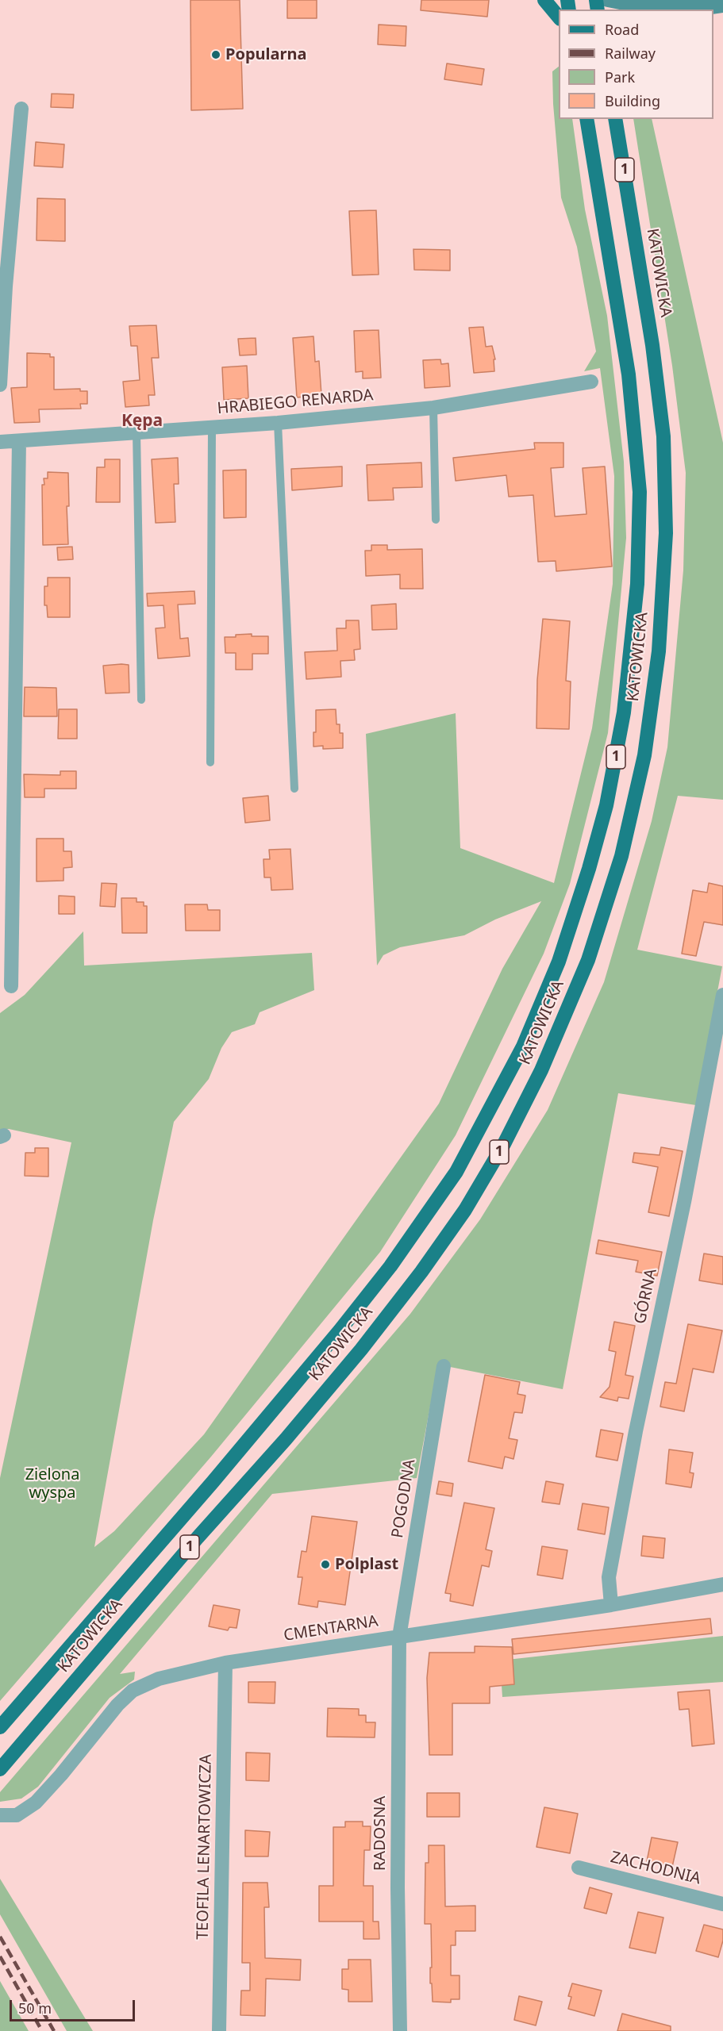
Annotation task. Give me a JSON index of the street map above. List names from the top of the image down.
{
  "streets": {
    "main road": ["1", "KATOWICKA"],
    "street": [
      "HRABIEGO RENARDA",
      "GÓRNA",
      "POGODNA",
      "CMENTARNA",
      "RADOSNA",
      "TEOFILA LENARTOWICZA",
      "ZACHODNIA"
    ]
  },
  "crossings": [
    ["GÓRNA", "CMENTARNA"],
    ["POGODNA", "CMENTARNA"],
    ["POGODNA", "RADOSNA"],
    ["CMENTARNA", "RADOSNA"],
    ["CMENTARNA", "TEOFILA LENARTOWICZA"]
  ],
  "districts": ["Kępa"],
  "parks": ["Zielona wyspa"],
  "places": ["Popularna", "Polplast"],
  "legend": [
    "Road",
    "Railway",
    "Park",
    "Building"
  ],
  "scale_bar": "50 m"
}
